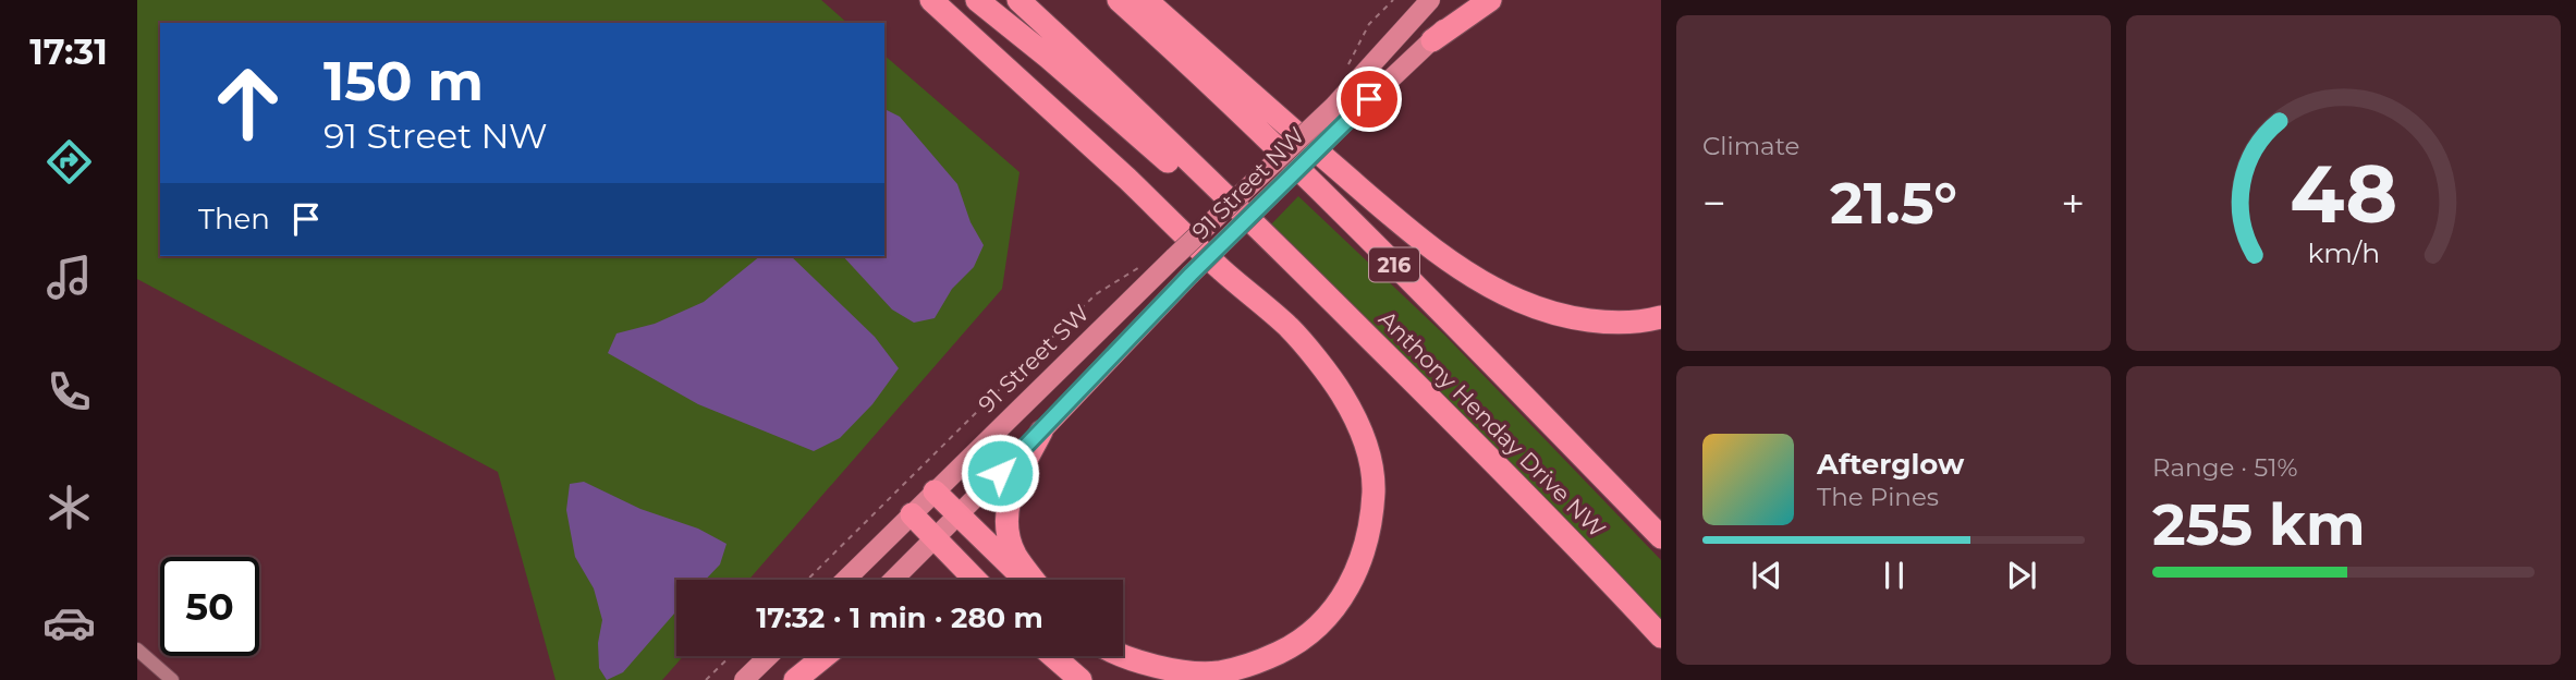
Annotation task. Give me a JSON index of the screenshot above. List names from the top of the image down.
{
  "streets": {
    "highway": ["216", "Anthony Henday Drive NW"],
    "main road": ["91 Street NW", "91 Street SW"]
  },
  "crossings": [
    ["91 Street NW", "91 Street SW"]
  ],
  "page": {
    "tabs": "17:31",
    "tile": [
      "Climate",
      ["Range · 51%", "255 km"]
    ],
    "turn": ["150 m", "91 Street NW"],
    "heat": ["−", "21.5°", "+"],
    "then": "Then",
    "song": ["Afterglow", "The Pines"],
    "limit": "50",
    "trip": "17:32 · 1 min · 280 m",
    "gauge": ["48", "km/h"]
  }
}
